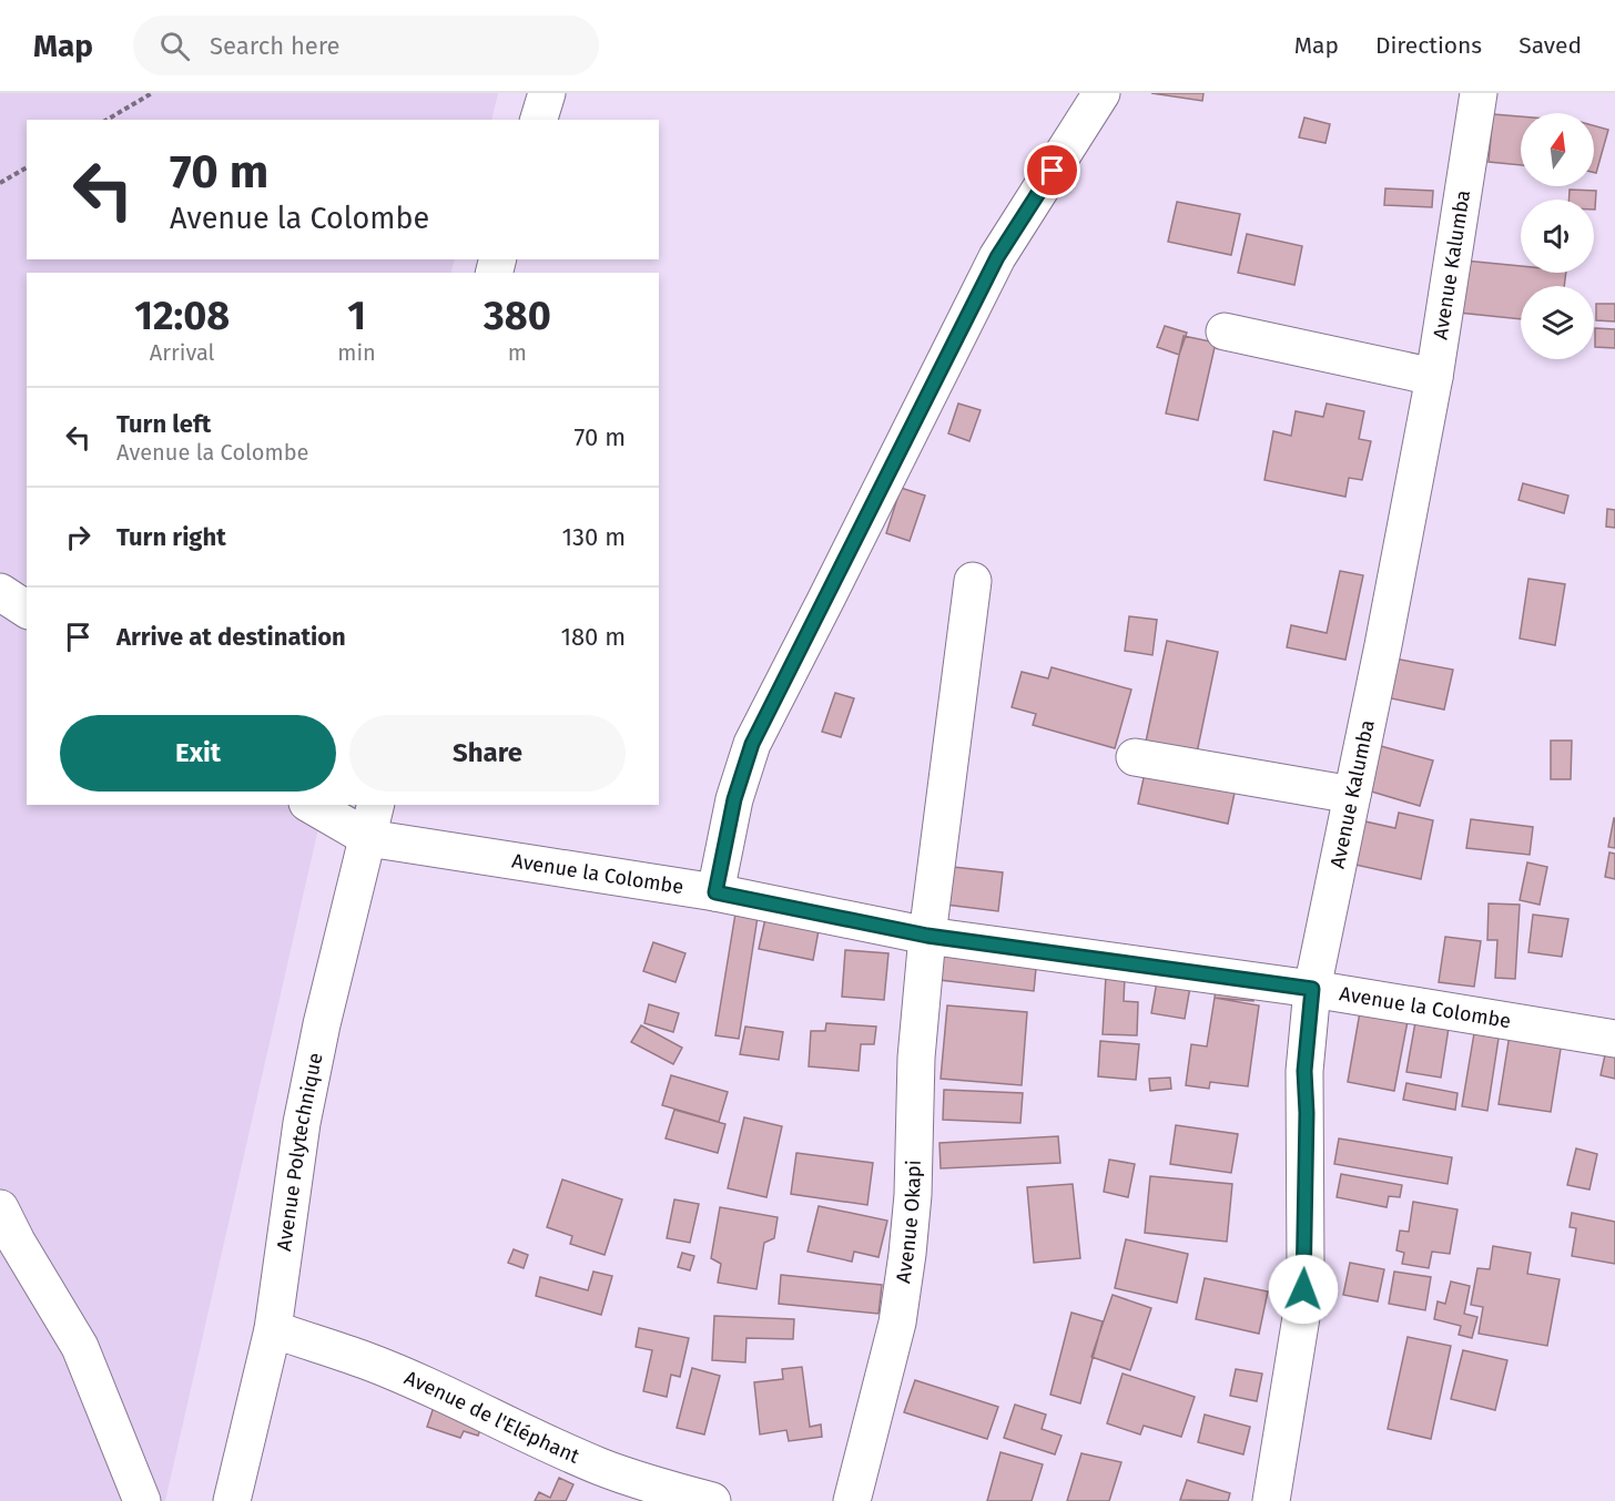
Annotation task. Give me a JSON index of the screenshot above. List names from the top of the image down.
{
  "streets": {
    "street": [
      "Avenue Kalumba",
      "Avenue la Colombe",
      "Avenue Polytechnique",
      "Avenue Okapi",
      "Avenue de l'Eléphant"
    ]
  },
  "crossings": [
    ["Avenue Kalumba", "Avenue la Colombe"],
    ["Avenue la Colombe", "Avenue Polytechnique"],
    ["Avenue la Colombe", "Avenue Okapi"],
    ["Avenue Polytechnique", "Avenue de l'Eléphant"]
  ],
  "north": "top",
  "page": {
    "header": "Map",
    "search": "Search here",
    "nav": ["Map", "Directions", "Saved"],
    "turn": ["70 m", "Avenue la Colombe"],
    "eta": [
      "12:08",
      "Arrival",
      "1",
      "min",
      "380",
      "m"
    ],
    "list": [
      {
        "name": "Turn left",
        "note": "Avenue la Colombe",
        "value": "70 m"
      },
      {
        "name": "Turn right",
        "value": "130 m"
      },
      {
        "name": "Arrive at destination",
        "value": "180 m"
      }
    ],
    "buttons": ["Exit", "Share"]
  }
}
